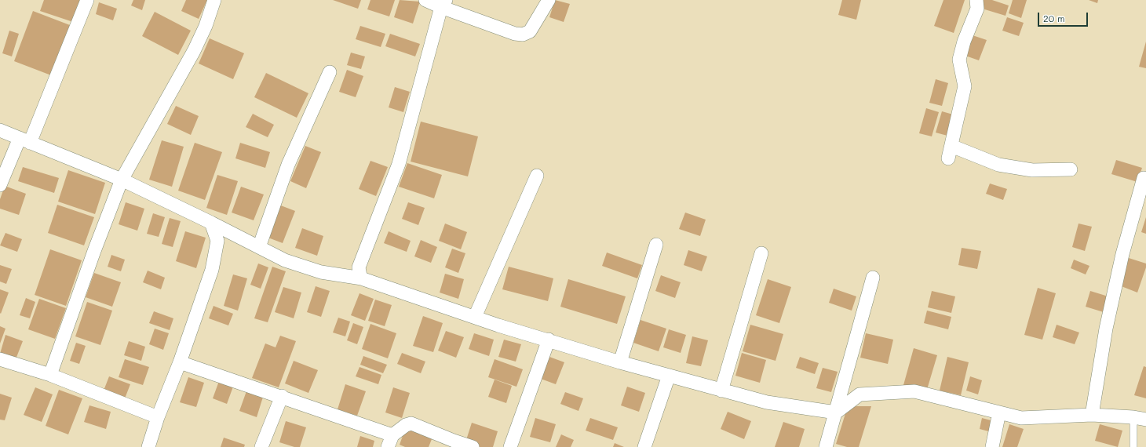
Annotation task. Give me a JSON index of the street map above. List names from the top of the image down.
{
  "scale_bar": "20 m"
}
